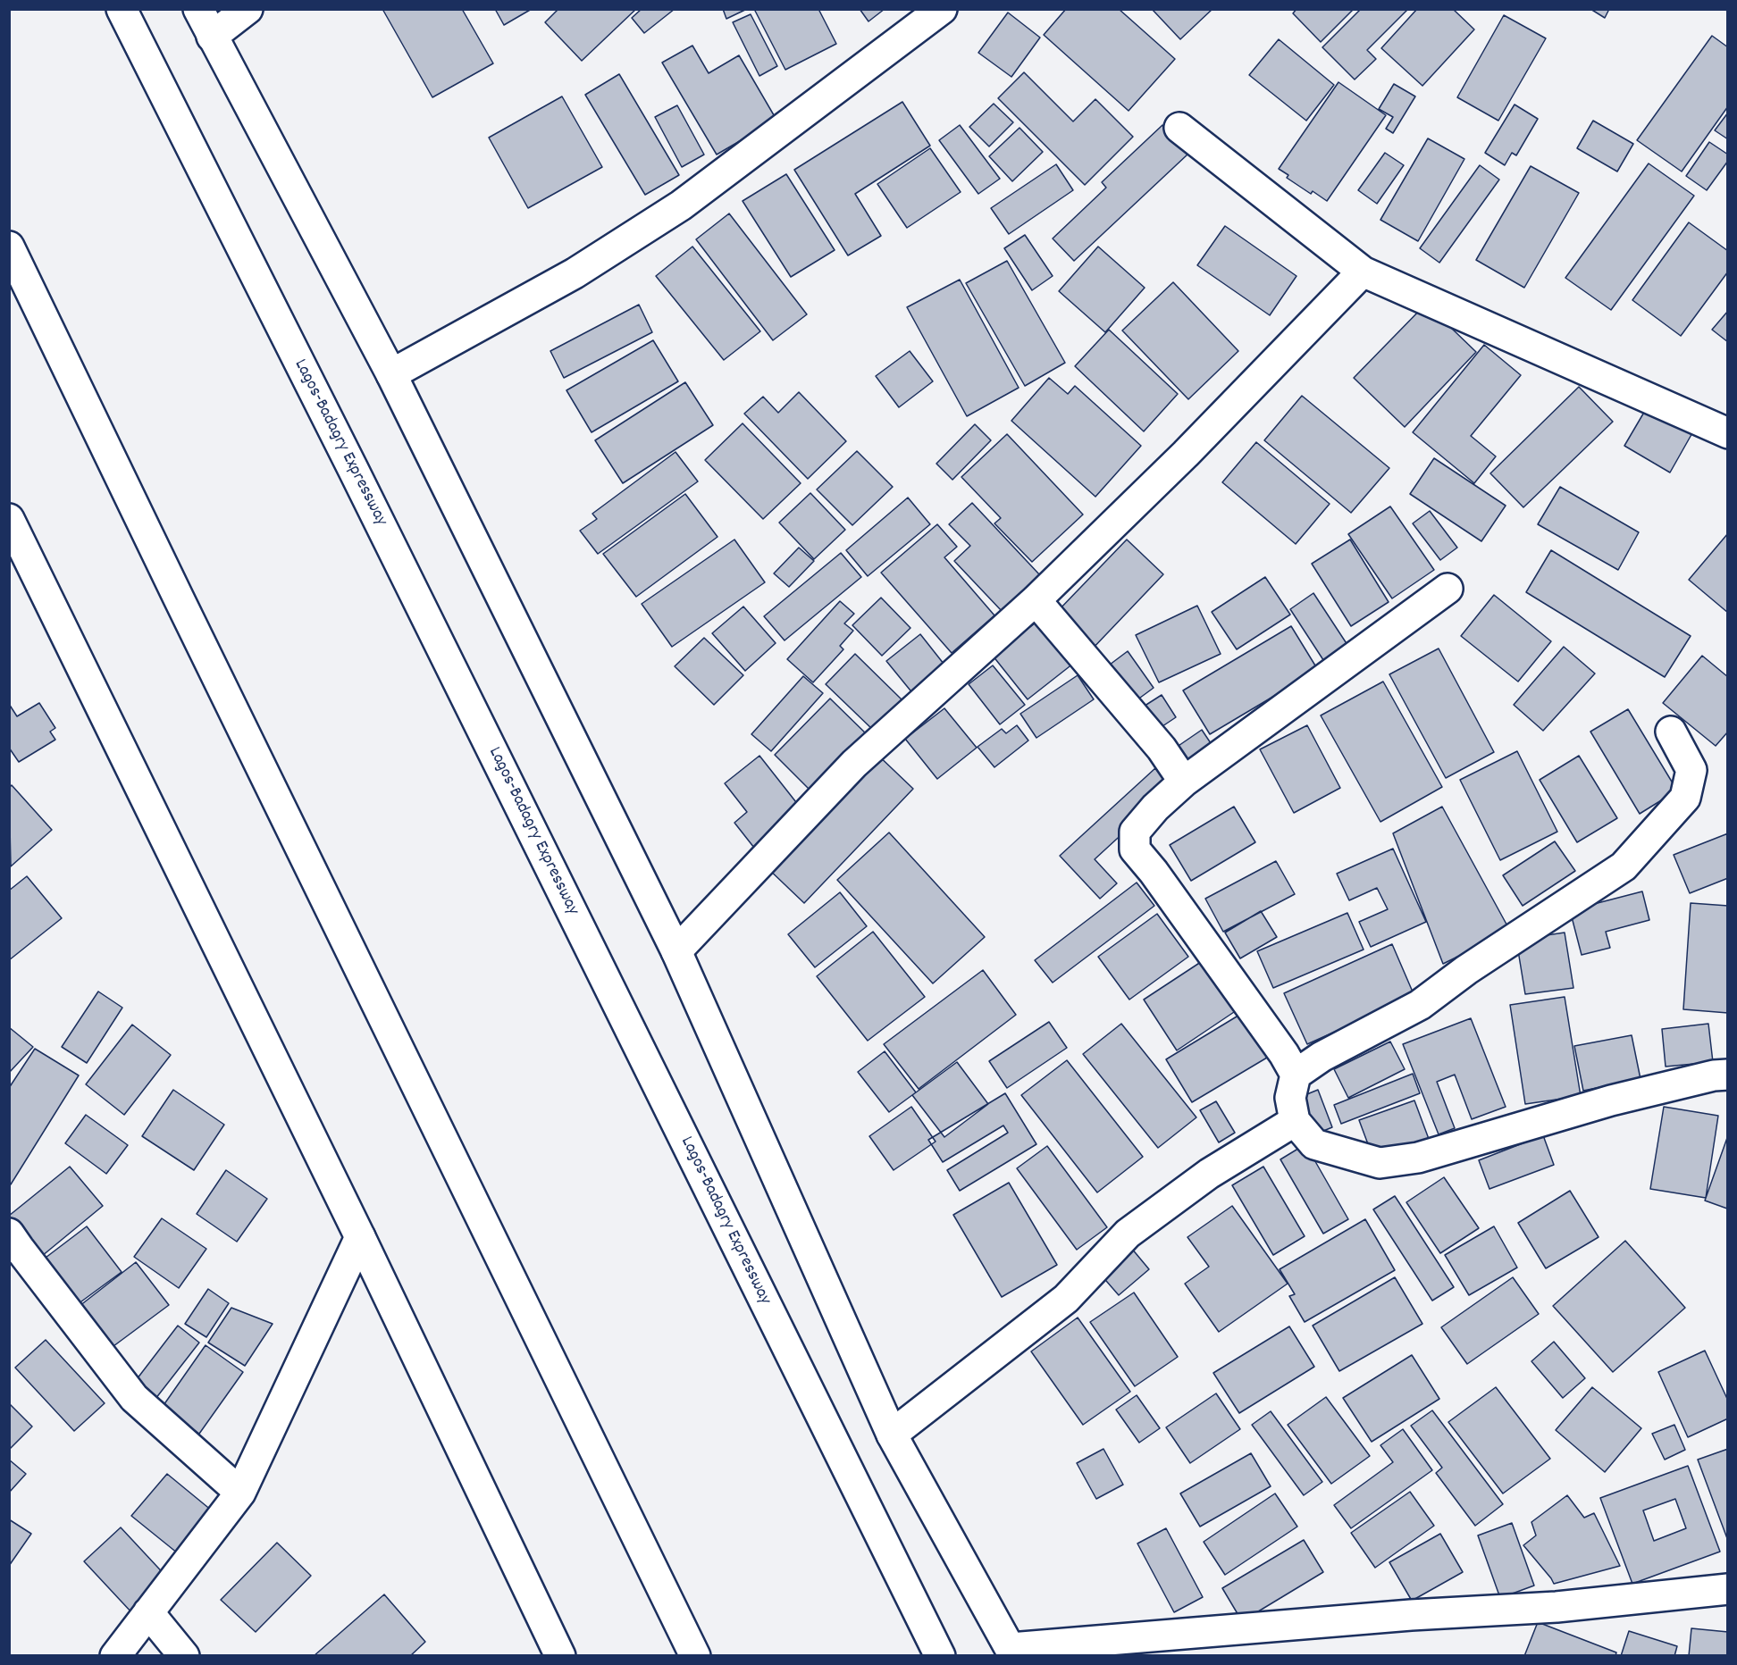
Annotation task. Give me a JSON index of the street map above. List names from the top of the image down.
{
  "streets": {
    "main road": ["Lagos-Badagry Expressway"]
  }
}
